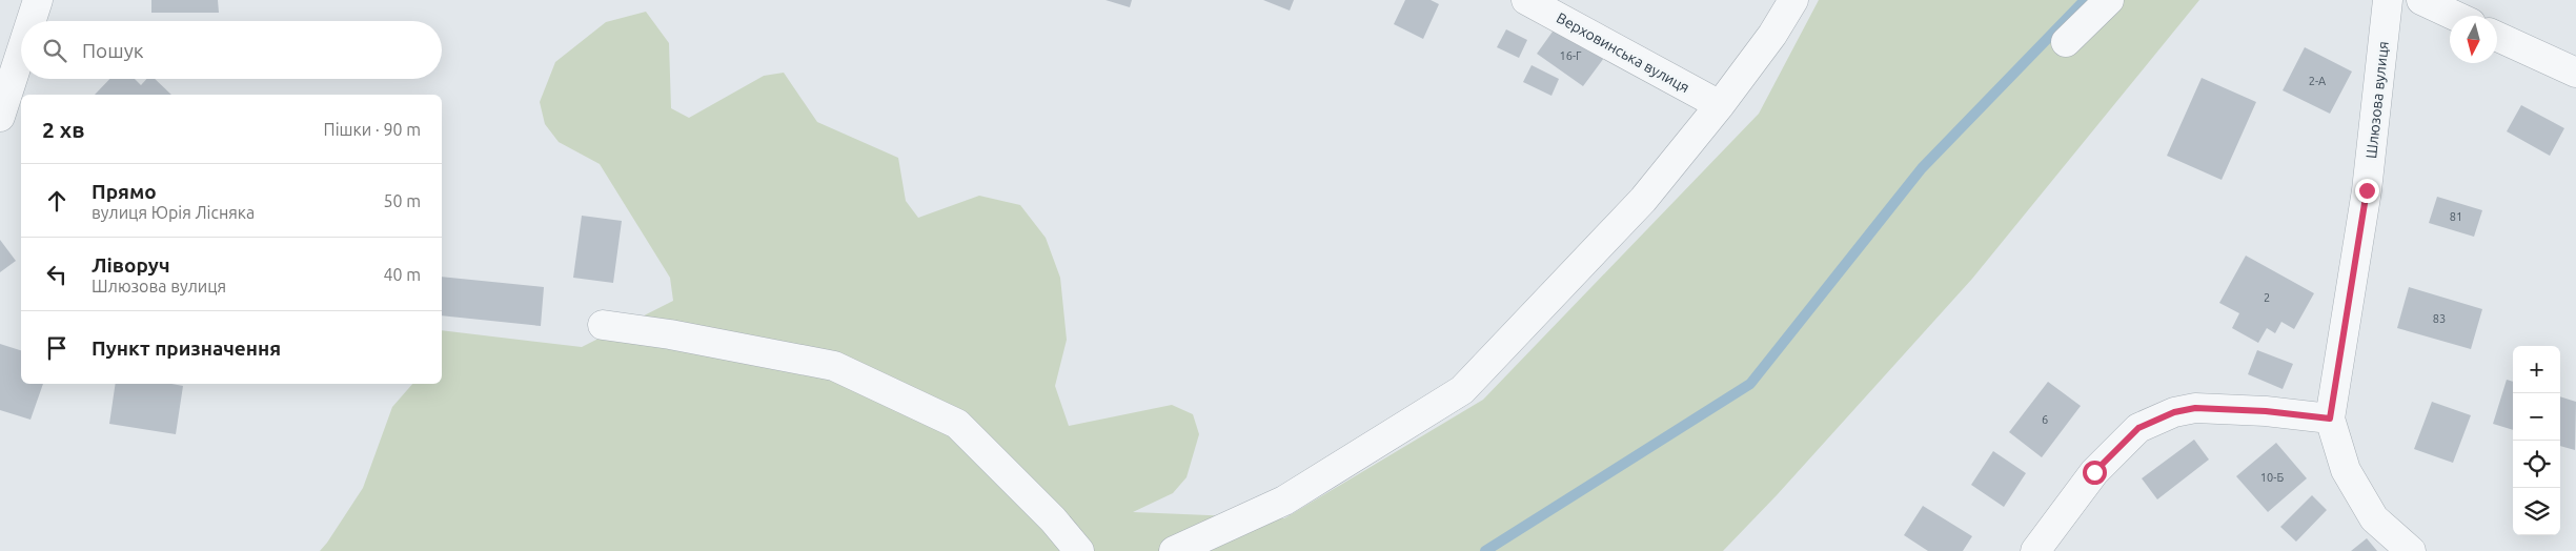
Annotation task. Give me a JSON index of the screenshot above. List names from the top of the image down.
{
  "streets": {
    "street": ["Верховинська вулиця", "Шлюзова вулиця"]
  },
  "house_numbers": [
    "16-Г",
    "2-А",
    "81",
    "2",
    "83",
    "6",
    "10-Б"
  ],
  "north": "bottom",
  "page": {
    "search": "Пошук",
    "heading": ["2 хв", "Пішки · 90 m"],
    "list": [
      ["Прямо", "вулиця Юрія Лісняка", "50 m"],
      ["Ліворуч", "Шлюзова вулиця", "40 m"],
      "Пункт призначення"
    ],
    "map_buttons": ["+", "−"]
  }
}
